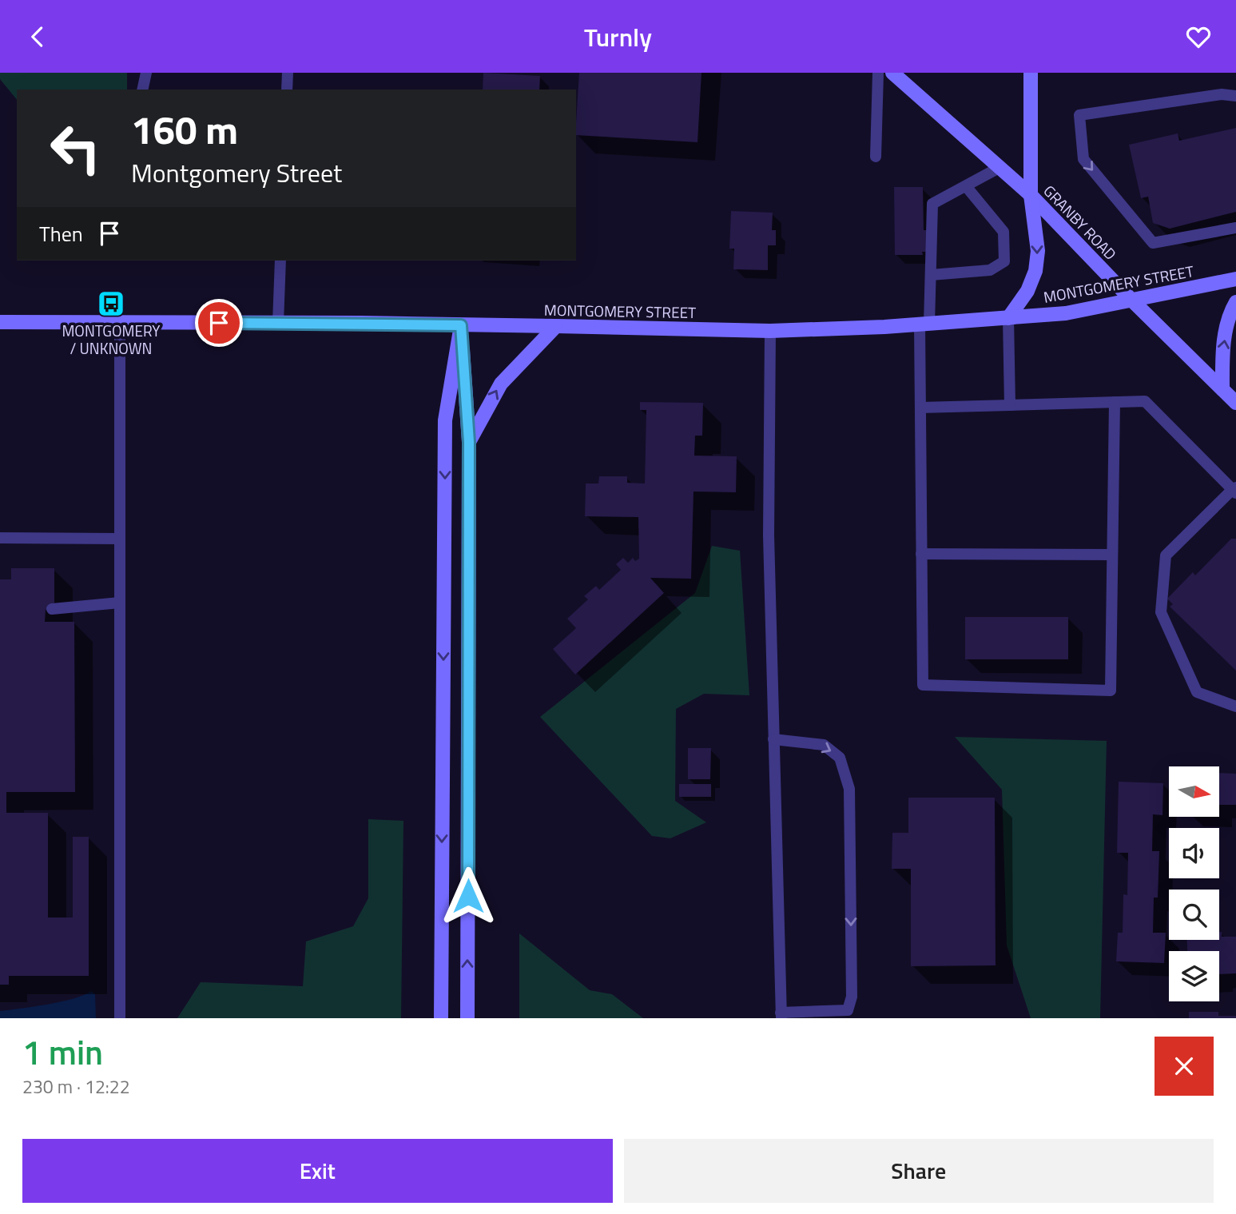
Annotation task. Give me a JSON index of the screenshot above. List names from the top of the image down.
{
  "streets": {
    "main road": ["GRANBY ROAD", "MONTGOMERY STREET"]
  },
  "crossings": [
    ["GRANBY ROAD", "MONTGOMERY STREET"]
  ],
  "places": {
    "bus stop": ["MONTGOMERY / UNKNOWN"]
  },
  "north": "right",
  "page": {
    "header": "Turnly",
    "turn": ["160 m", "Montgomery Street"],
    "then": "Then",
    "heading": ["1 min", "230 m · 12:22"],
    "buttons": ["Exit", "Share"]
  }
}
